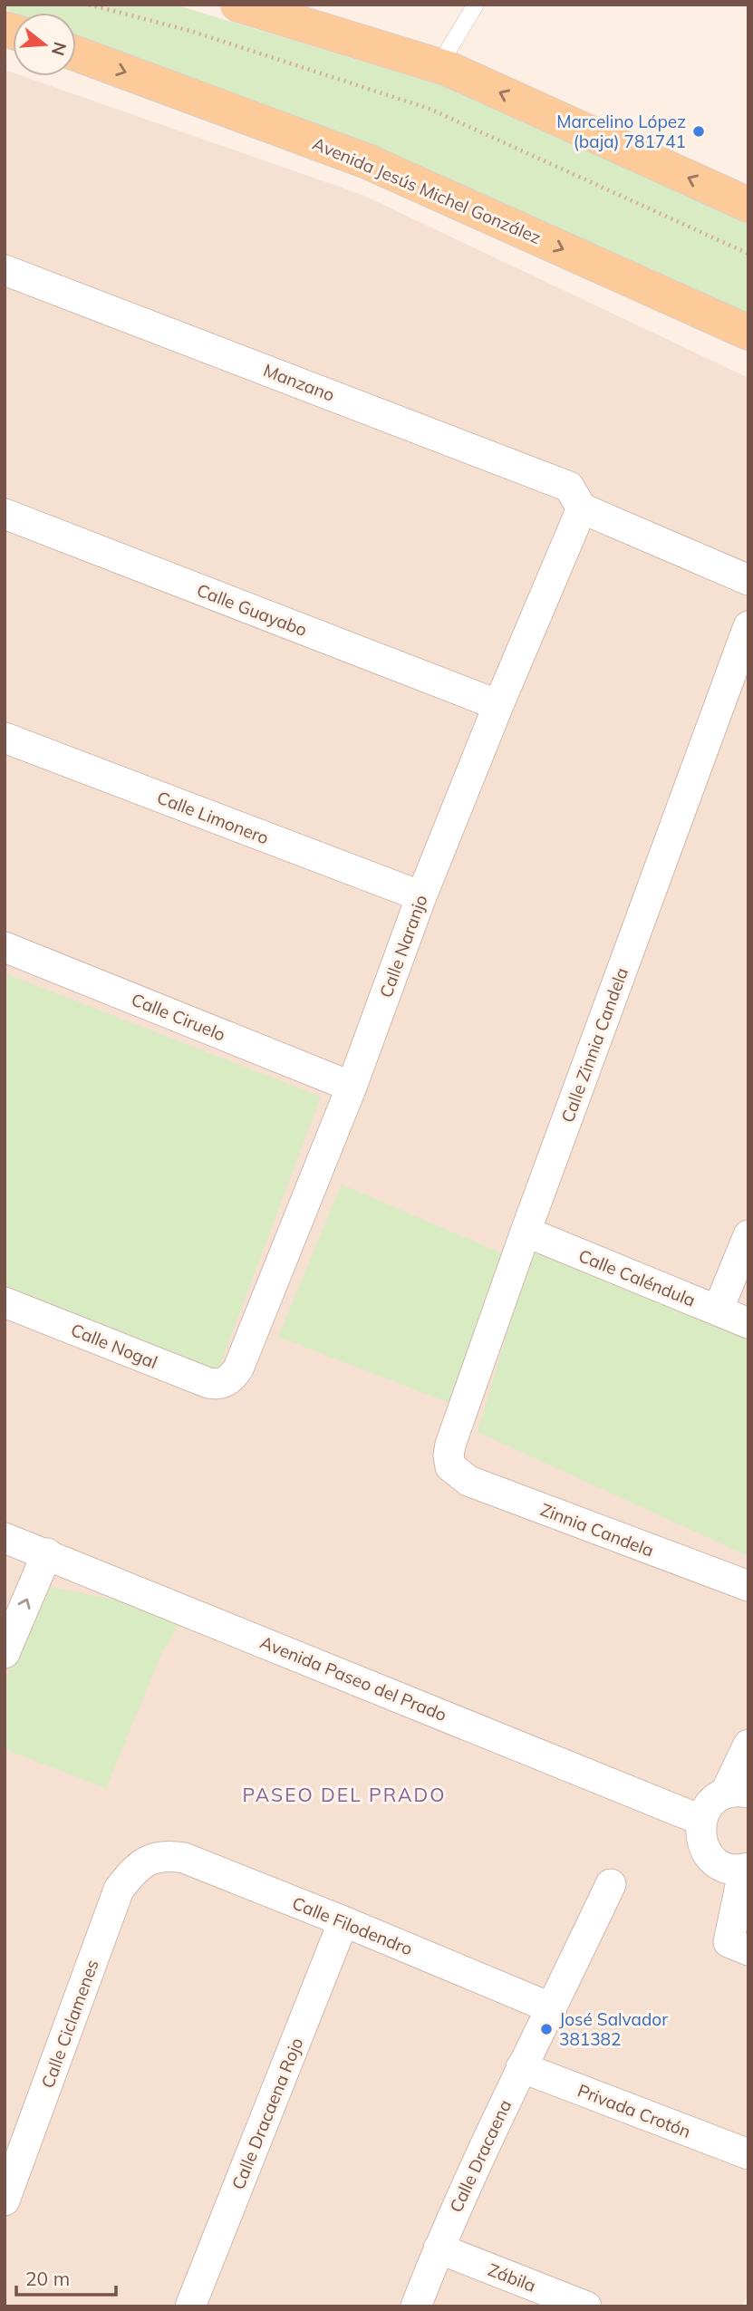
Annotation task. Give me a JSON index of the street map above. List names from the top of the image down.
{
  "streets": {
    "main road": ["Avenida Jesús Michel González"],
    "street": [
      "Manzano",
      "Calle Guayabo",
      "Calle Limonero",
      "Calle Naranjo",
      "Calle Ciruelo",
      "Calle Zinnia Candela",
      "Calle Caléndula",
      "Calle Nogal",
      "Zinnia Candela",
      "Avenida Paseo del Prado",
      "Calle Filodendro",
      "Calle Ciclamenes",
      "Privada Crotón",
      "Calle Dracaena Rojo",
      "Calle Dracaena",
      "Zábila"
    ]
  },
  "crossings": [
    ["Manzano", "Calle Naranjo"],
    ["Calle Guayabo", "Calle Naranjo"],
    ["Calle Limonero", "Calle Naranjo"],
    ["Calle Naranjo", "Calle Ciruelo"],
    ["Calle Naranjo", "Calle Nogal"],
    ["Calle Zinnia Candela", "Calle Caléndula"],
    ["Calle Zinnia Candela", "Zinnia Candela"],
    ["Calle Filodendro", "Calle Ciclamenes"],
    ["Calle Filodendro", "Calle Dracaena Rojo"],
    ["Calle Filodendro", "Calle Dracaena"],
    ["Privada Crotón", "Calle Dracaena"],
    ["Calle Dracaena", "Zábila"]
  ],
  "districts": ["PASEO DEL PRADO"],
  "places": ["Marcelino López (baja) 781741", "José Salvador 381382"],
  "scale_bar": "20 m",
  "north": "right"
}
